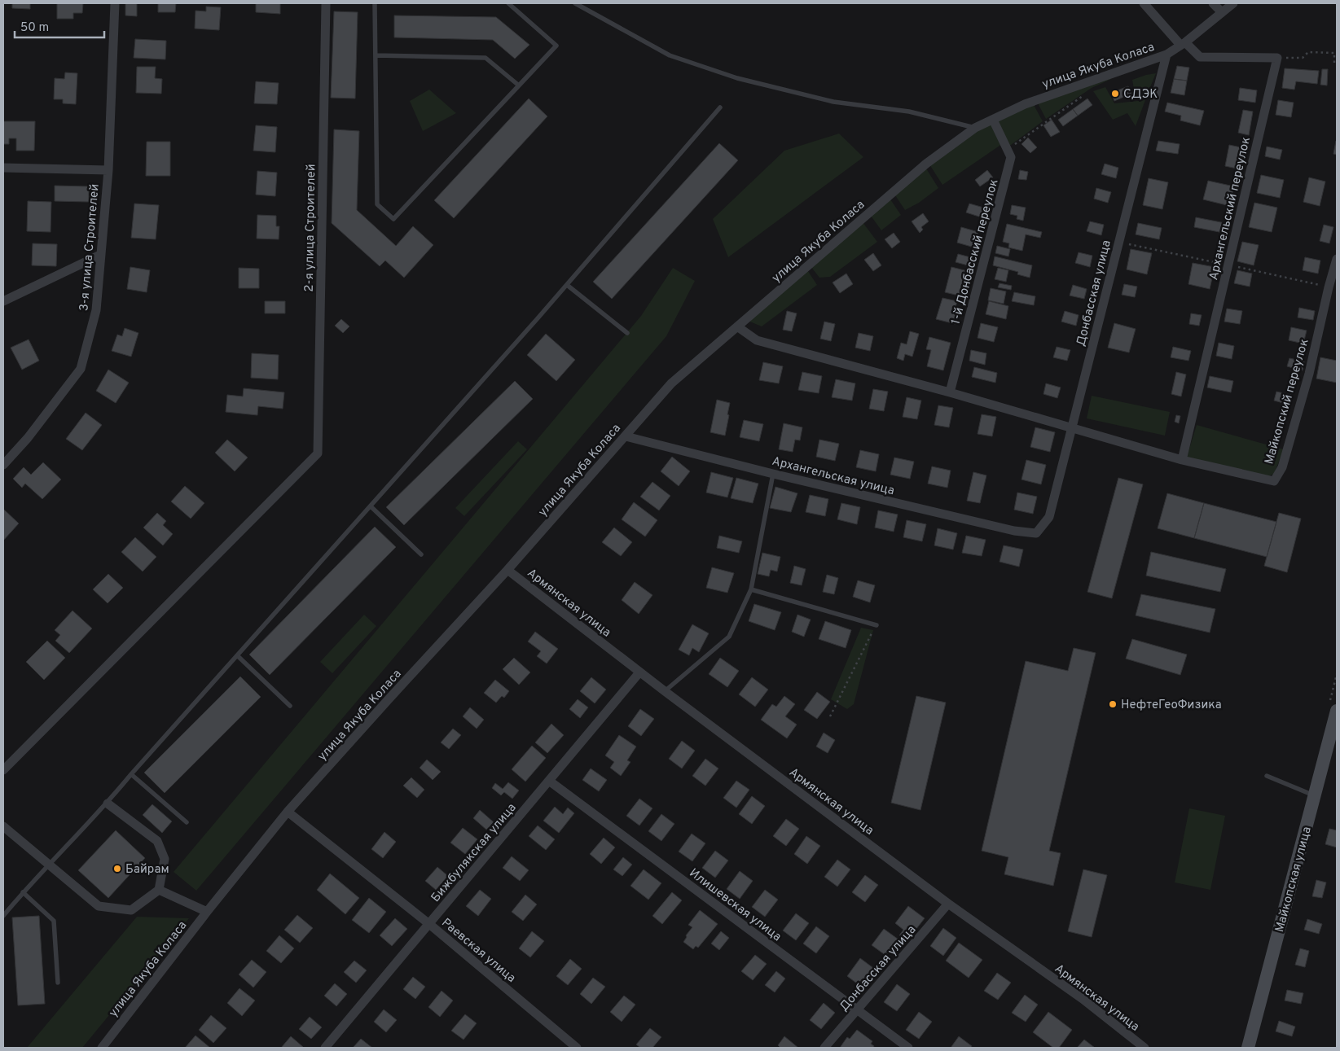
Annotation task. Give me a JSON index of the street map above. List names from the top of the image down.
{
  "streets": {
    "street": [
      "улица Якуба Коласа",
      "Архангельский переулок",
      "2-я улица Строителей",
      "3-я улица Строителей",
      "1-й Донбасский переулок",
      "Донбасская улица",
      "Майкопский переулок",
      "Архангельская улица",
      "Армянская улица",
      "Бижбулякская улица",
      "Майкопская улица",
      "Илишевская улица",
      "Раевская улица"
    ]
  },
  "crossings": [
    ["улица Якуба Коласа", "Донбасская улица"],
    ["улица Якуба Коласа", "Архангельская улица"],
    ["улица Якуба Коласа", "Армянская улица"],
    ["улица Якуба Коласа", "Раевская улица"],
    ["Архангельский переулок", "Майкопский переулок"],
    ["Донбасская улица", "Архангельская улица"],
    ["Донбасская улица", "Армянская улица"],
    ["Донбасская улица", "Илишевская улица"],
    ["Армянская улица", "Бижбулякская улица"],
    ["Бижбулякская улица", "Илишевская улица"],
    ["Бижбулякская улица", "Раевская улица"]
  ],
  "places": ["СДЭК", "НефтеГеоФизика", "Байрам"],
  "scale_bar": "50 m"
}
